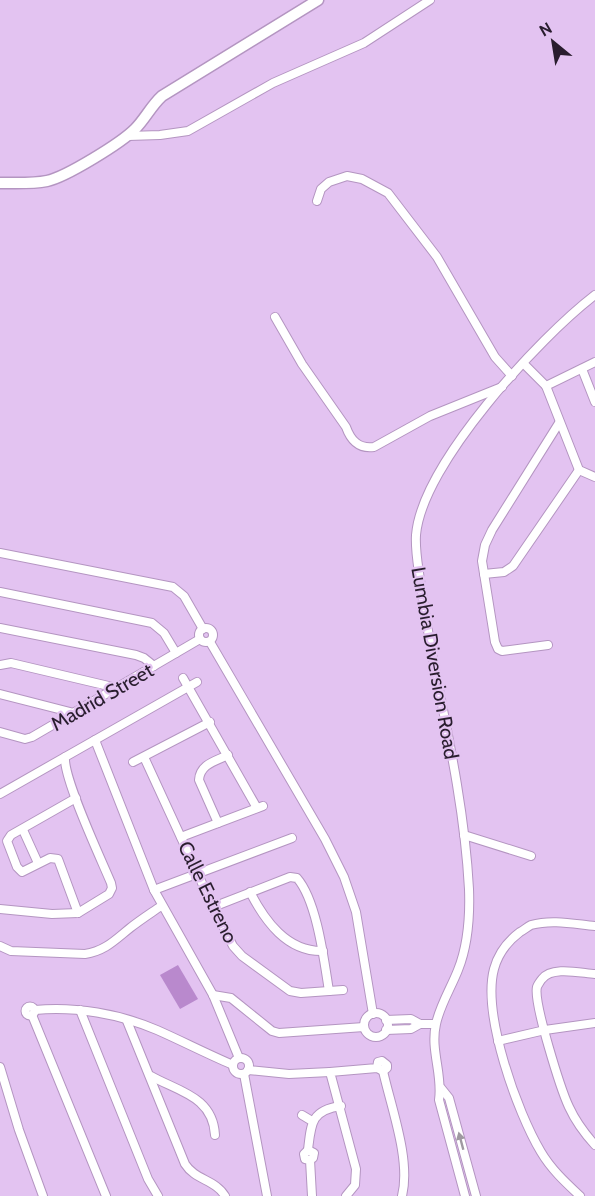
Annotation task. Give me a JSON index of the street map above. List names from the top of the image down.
{
  "streets": {
    "street": ["Lumbia Diversion Road", "Madrid Street", "Calle Estreno"]
  },
  "north": "top left"
}
